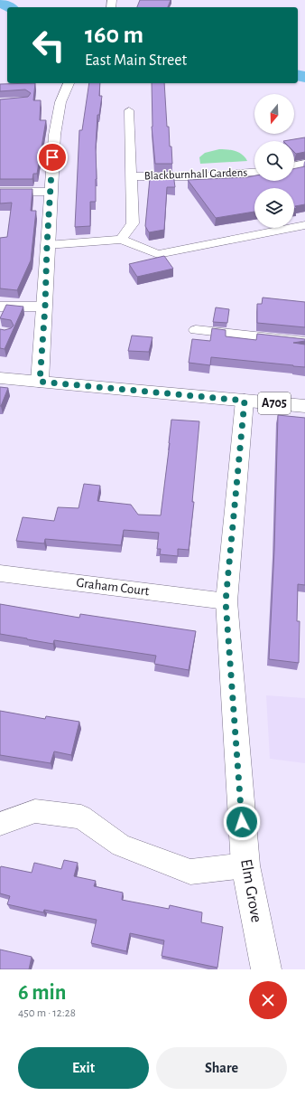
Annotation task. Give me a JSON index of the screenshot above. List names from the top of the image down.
{
  "streets": {
    "street": [
      "Blackburnhall Gardens",
      "A705",
      "Graham Court",
      "Elm Grove"
    ]
  },
  "crossings": [
    ["A705", "Elm Grove"],
    ["Graham Court", "Elm Grove"]
  ],
  "north": "bottom",
  "page": {
    "turn": ["160 m", "East Main Street"],
    "heading": ["6 min", "450 m · 12:28"],
    "buttons": ["Exit", "Share"]
  }
}
